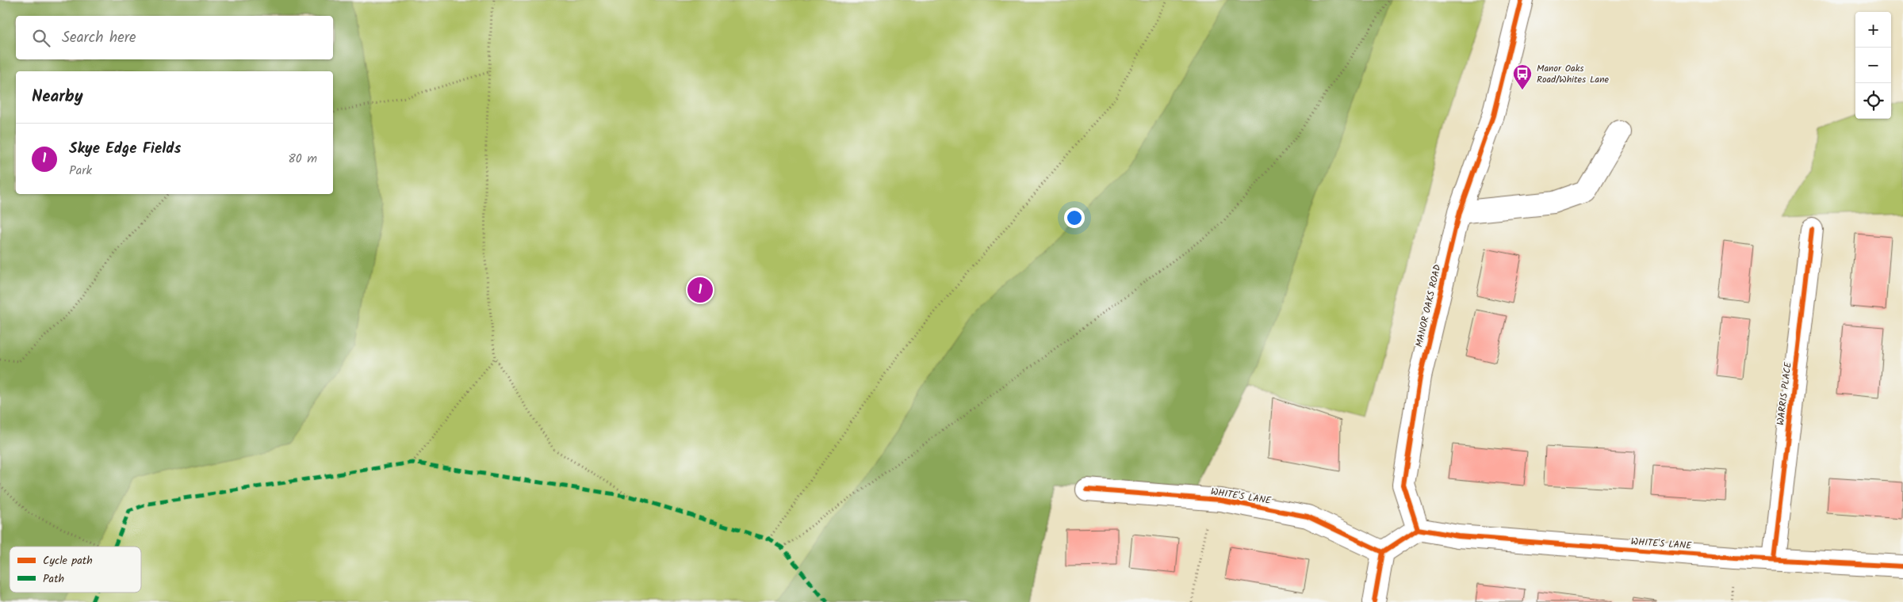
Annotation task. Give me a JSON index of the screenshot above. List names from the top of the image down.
{
  "streets": {
    "street": ["MANOR OAKS ROAD", "WARRIS PLACE", "WHITE'S LANE"]
  },
  "crossings": [
    ["MANOR OAKS ROAD", "WHITE'S LANE"],
    ["WARRIS PLACE", "WHITE'S LANE"]
  ],
  "places": {
    "bus stop": ["Manor Oaks Road/Whites Lane"]
  },
  "legend": ["Cycle path", "Path"],
  "page": {
    "map_buttons": ["+", "−"],
    "search": "Search here",
    "heading": "Nearby",
    "list": [
      {
        "mark": "1",
        "name": "Skye Edge Fields",
        "note": "Park",
        "value": "80 m"
      }
    ],
    "pins": "1"
  }
}
